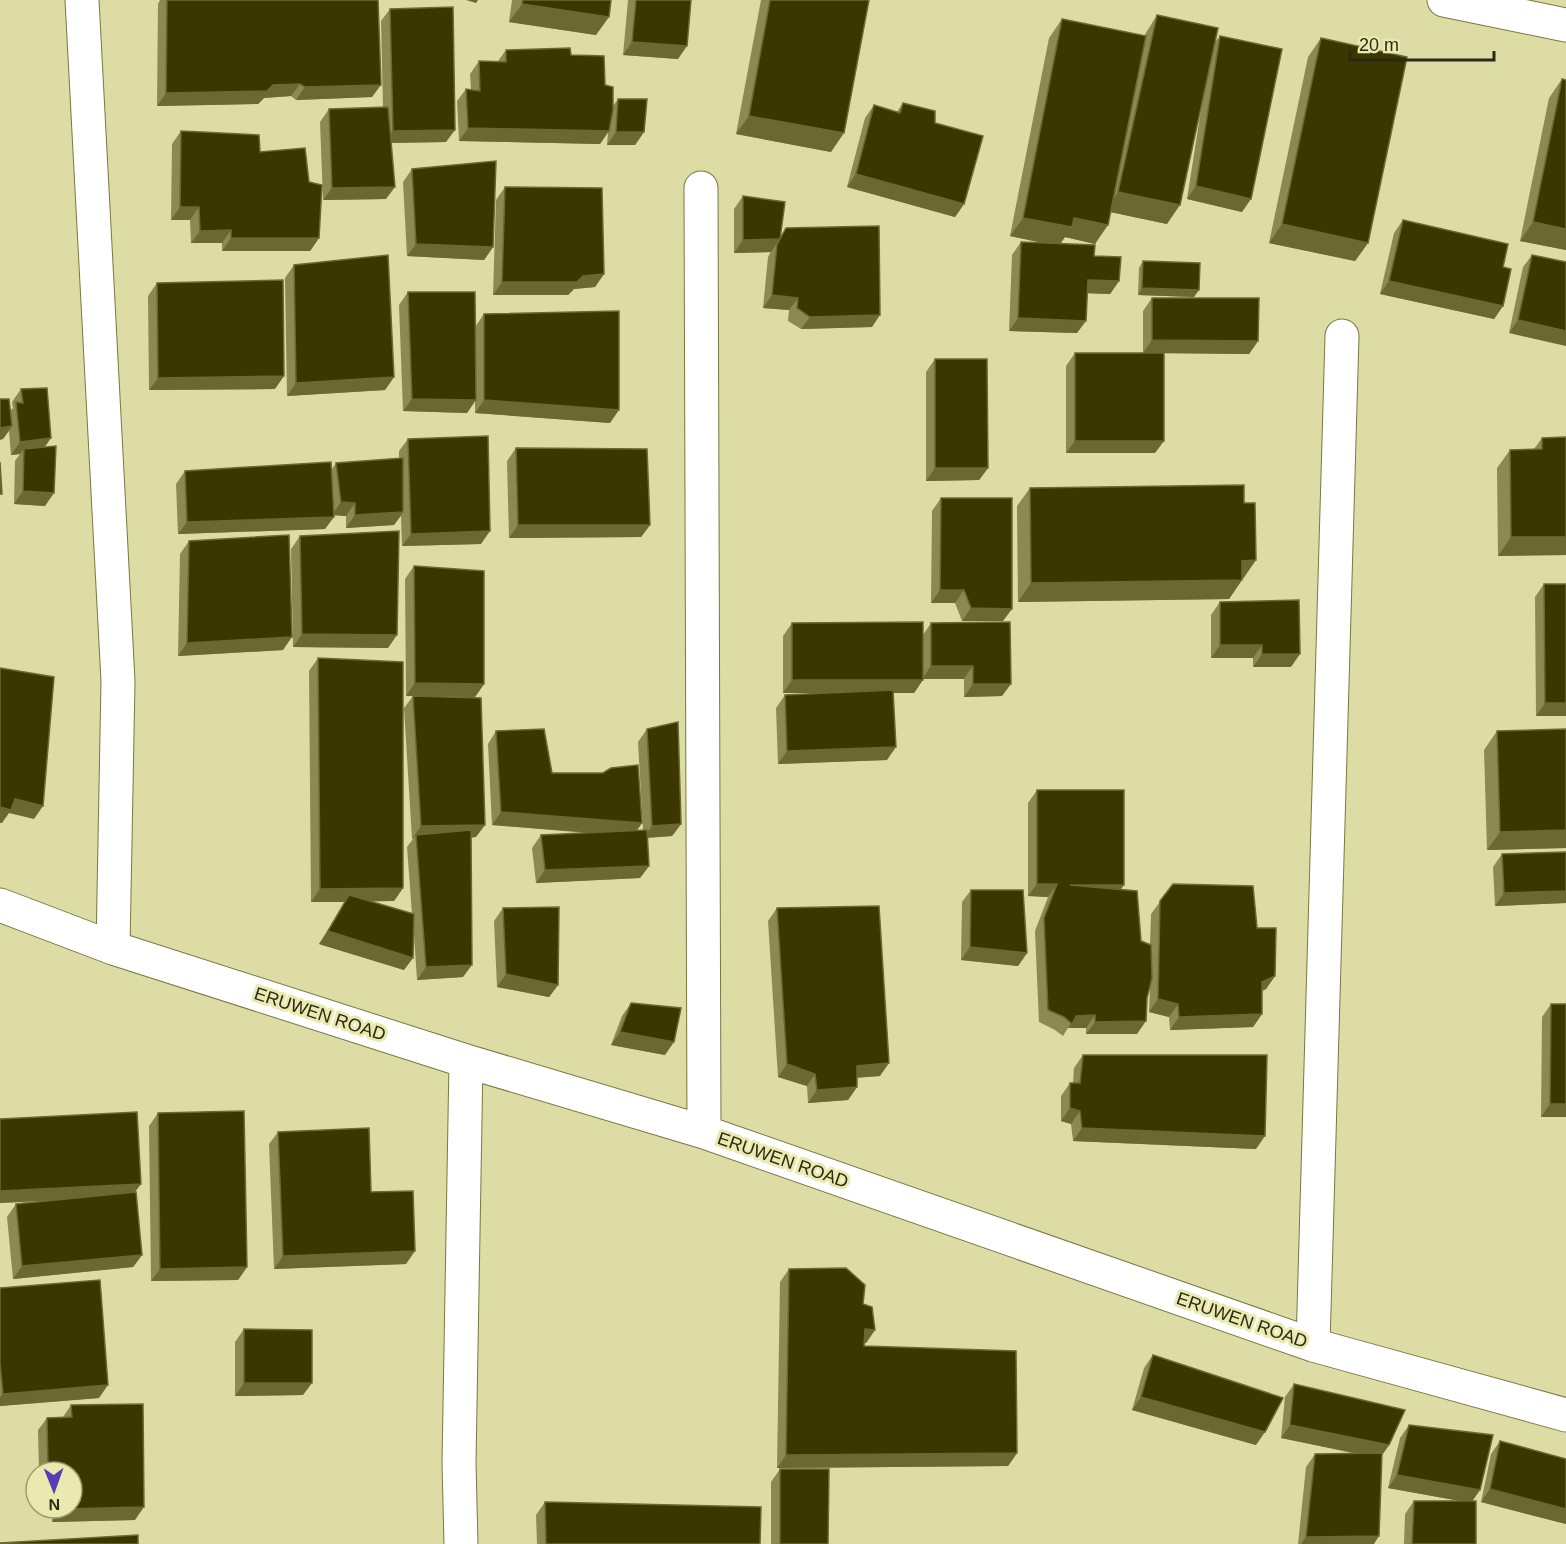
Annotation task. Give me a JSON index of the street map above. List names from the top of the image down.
{
  "streets": {
    "street": ["ERUWEN ROAD"]
  },
  "scale_bar": "20 m",
  "north": "bottom"
}
